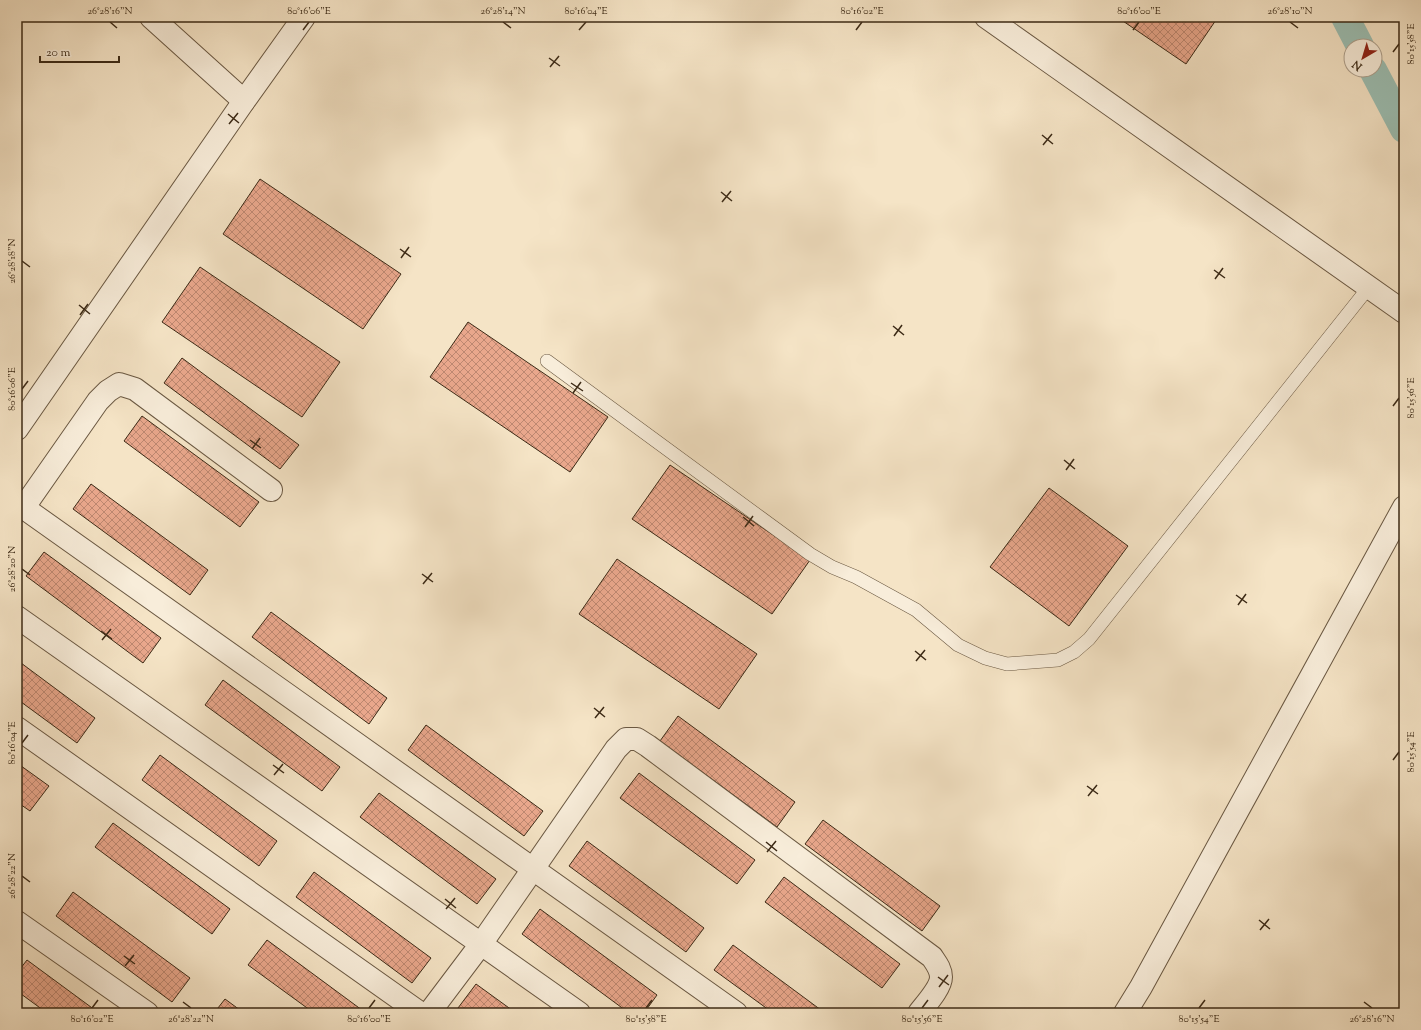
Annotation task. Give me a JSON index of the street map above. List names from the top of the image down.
{
  "scale_bar": "20 m",
  "north": "bottom left",
  "coordinates": [
    "26°28'16\"N",
    "80°16'06\"E",
    "26°28'14\"N",
    "80°16'04\"E",
    "80°16'02\"E",
    "80°16'00\"E",
    "26°28'10\"N",
    "80°15'58\"E",
    "26°28'18\"N",
    "80°15'56\"E",
    "26°28'20\"N",
    "80°15'54\"E",
    "26°28'22\"N"
  ]
}
